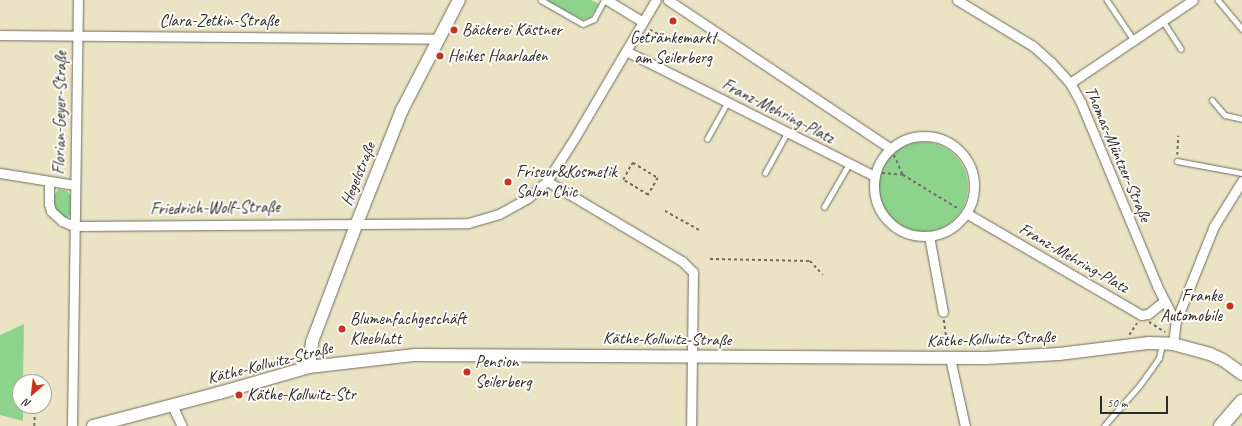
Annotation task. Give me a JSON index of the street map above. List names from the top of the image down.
{
  "streets": {
    "street": [
      "Clara-Zetkin-Straße",
      "Franz-Mehring-Platz",
      "Florian-Geyer-Straße",
      "Thomas-Müntzer-Straße",
      "Hegelstraße",
      "Friedrich-Wolf-Straße",
      "Käthe-Kollwitz-Straße"
    ]
  },
  "crossings": [
    ["Clara-Zetkin-Straße", "Florian-Geyer-Straße"],
    ["Clara-Zetkin-Straße", "Hegelstraße"],
    ["Franz-Mehring-Platz", "Friedrich-Wolf-Straße"],
    ["Florian-Geyer-Straße", "Friedrich-Wolf-Straße"],
    ["Hegelstraße", "Friedrich-Wolf-Straße"],
    ["Hegelstraße", "Käthe-Kollwitz-Straße"]
  ],
  "places": [
    "Getränkemarkt am Seilerberg",
    "Bäckerei Kästner",
    "Heikes Haarladen",
    "Friseur&Kosmetik Salon Chic",
    "Franke Automobile",
    "Blumenfachgeschäft Kleeblatt",
    "Pension Seilerberg",
    "Käthe-Kollwitz-Str"
  ],
  "scale_bar": "50 m",
  "north": "bottom left"
}
